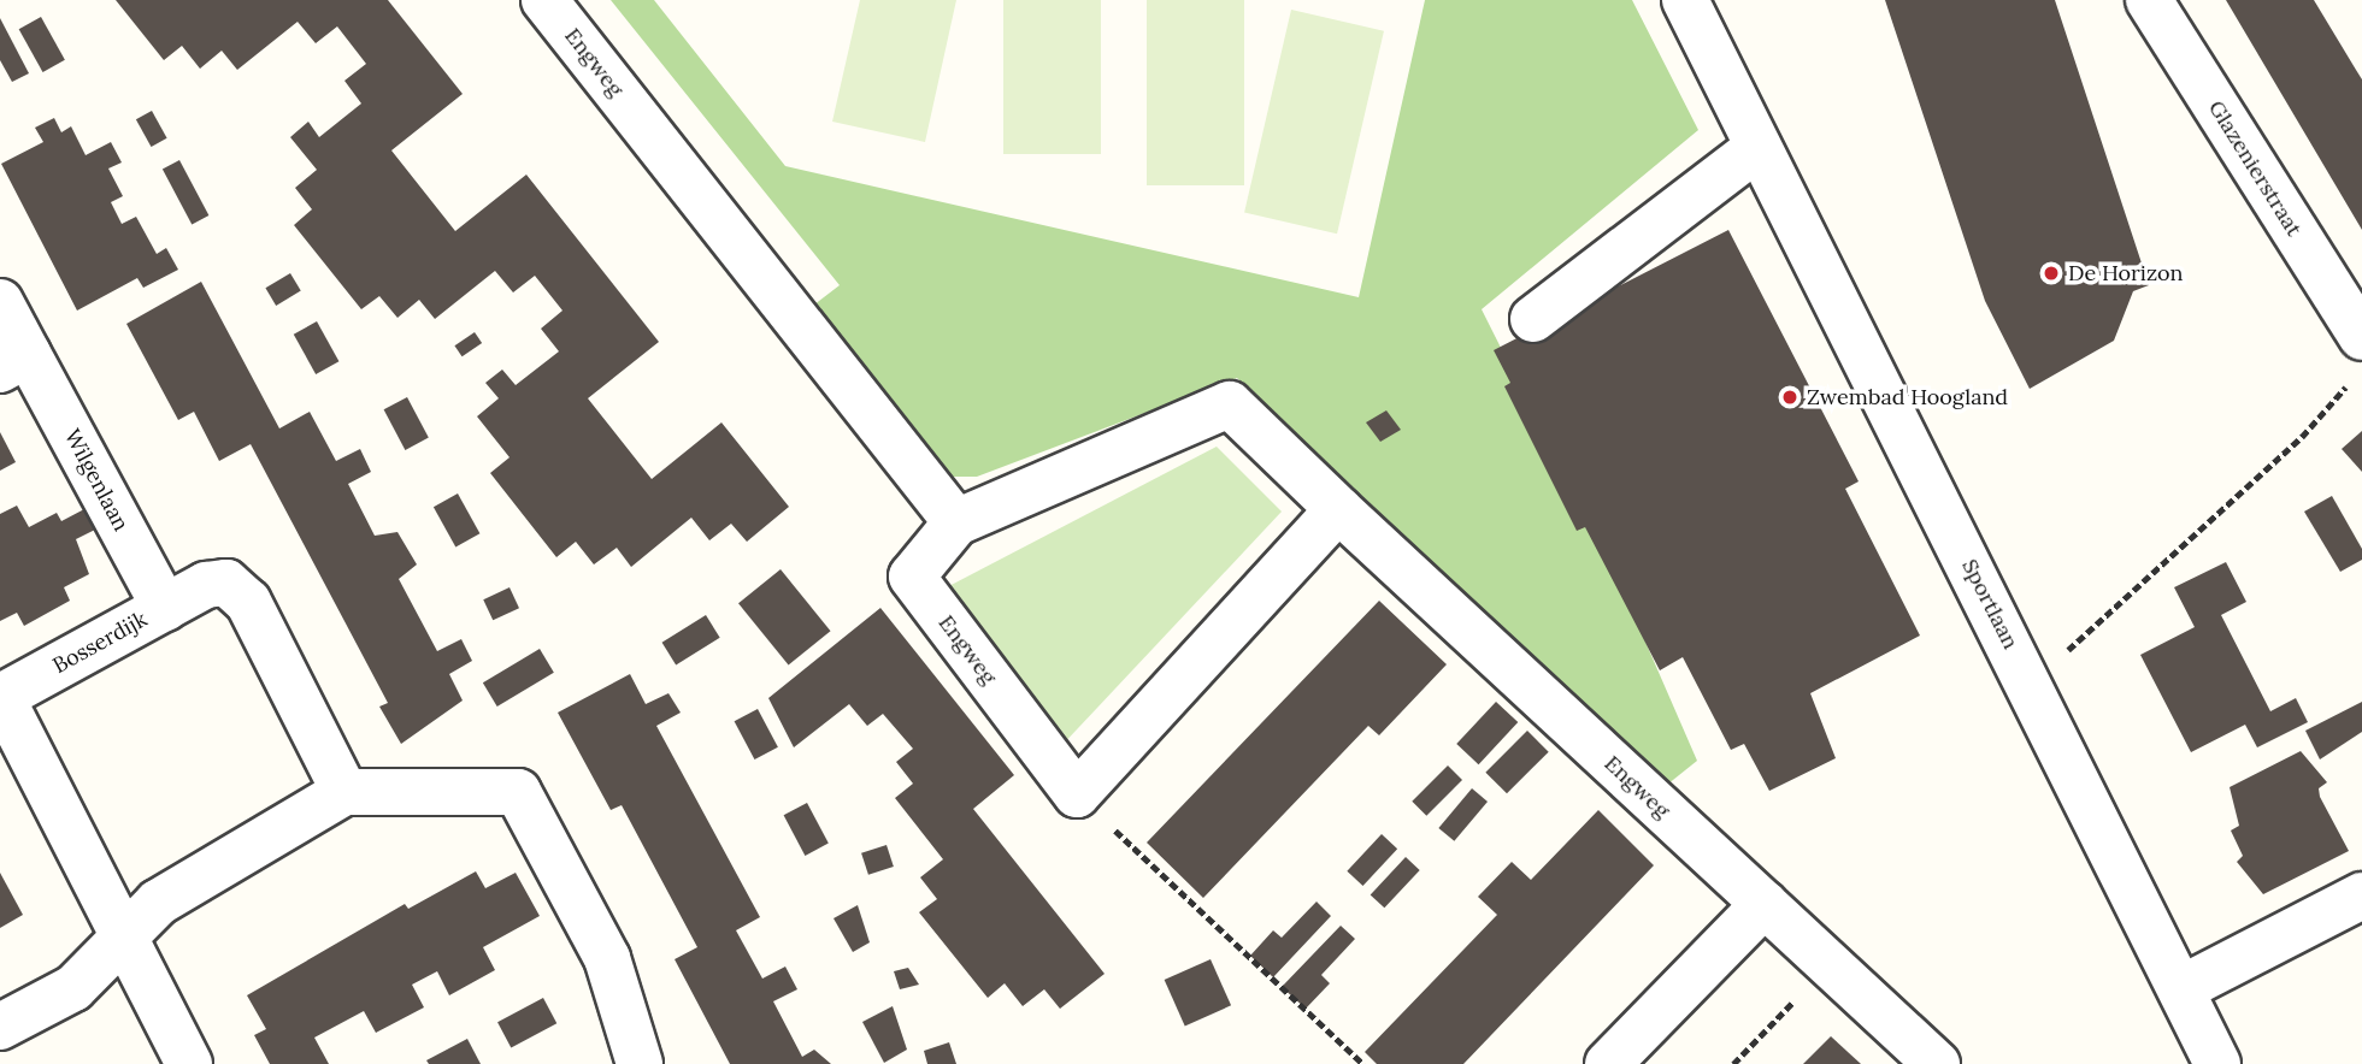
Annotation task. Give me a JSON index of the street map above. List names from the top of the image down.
{
  "streets": {
    "street": [
      "Engweg",
      "Glazenierstraat",
      "Wilgenlaan",
      "Sportlaan",
      "Bosserdijk"
    ]
  },
  "crossings": [
    ["Wilgenlaan", "Bosserdijk"]
  ],
  "places": ["De Horizon", "Zwembad Hoogland"]
}
